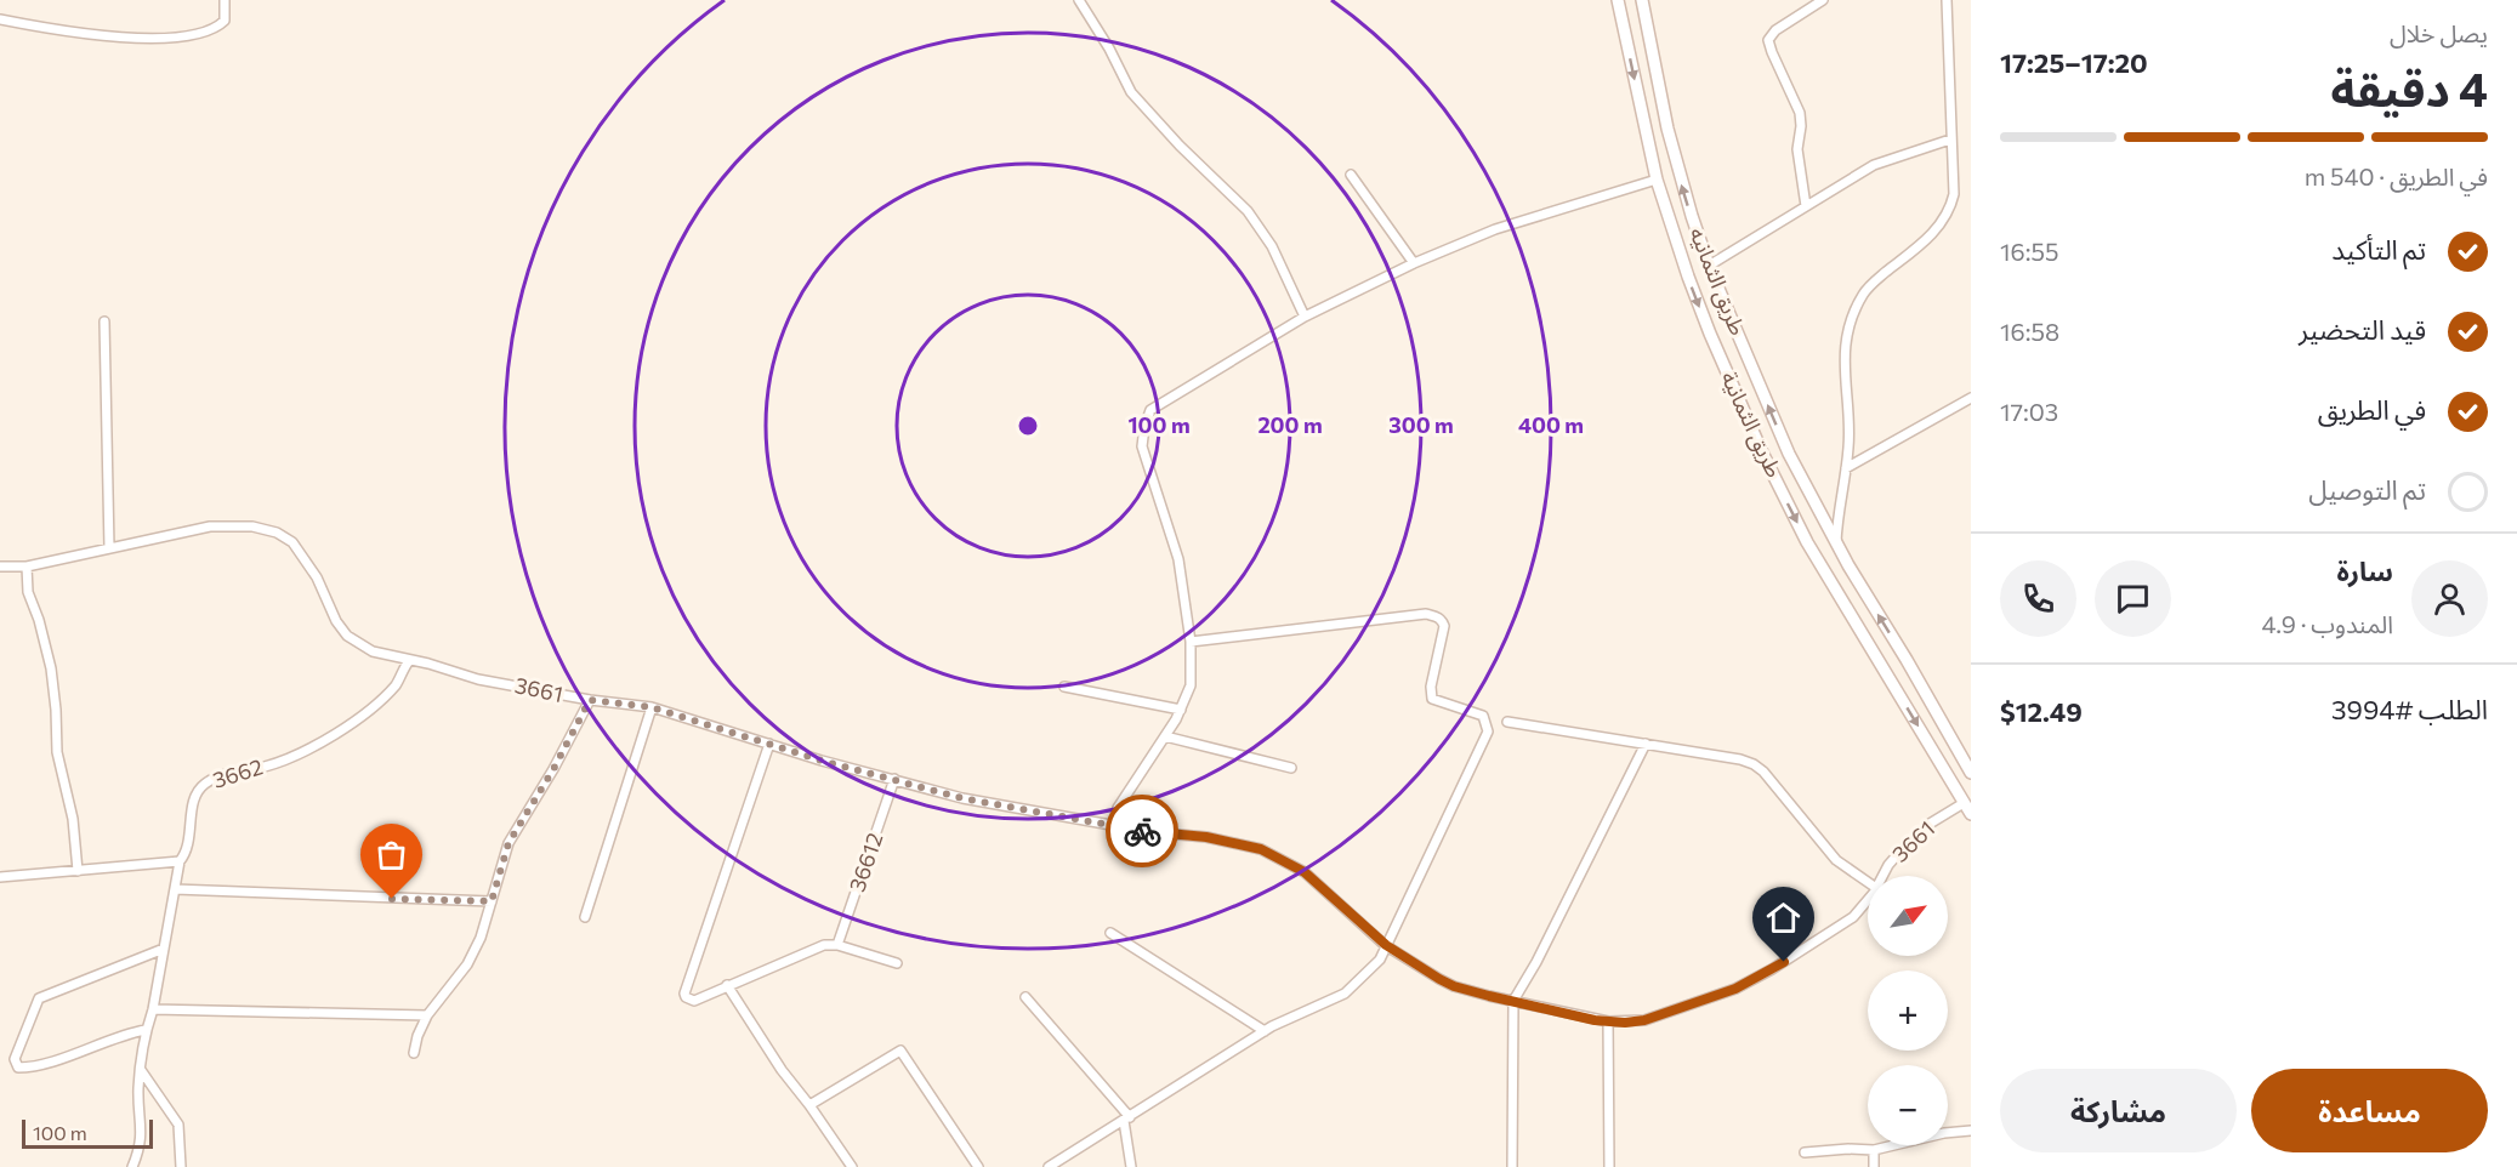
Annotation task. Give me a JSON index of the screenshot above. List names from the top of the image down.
{
  "streets": {
    "street": [
      "طريق الثمانيه",
      "طريق الثمانية",
      "3661",
      "3662",
      "36612"
    ]
  },
  "crossings": [
    ["طريق الثمانية", "3661"],
    ["3661", "3662"],
    ["3661", "36612"]
  ],
  "one_way": ["طريق الثمانيه", "طريق الثمانية"],
  "scale_bar": "100 m",
  "north": "top right",
  "page": {
    "heading": ["4 دقيقة", "يصل خلال", "17:20–17:25"],
    "panel": [
      "سارة",
      "المندوب · 4.9",
      "الطلب #3994",
      "$12.49"
    ],
    "bar": "في الطريق · 540 m",
    "list": [
      ["تم التأكيد", "16:55"],
      ["قيد التحضير", "16:58"],
      ["في الطريق", "17:03"],
      "تم التوصيل"
    ],
    "map_buttons": ["+", "−"],
    "buttons": ["مساعدة", "مشاركة"],
    "scale": "100 m"
  },
  "rings": [
    "100 m",
    "200 m",
    "300 m",
    "400 m"
  ]
}
